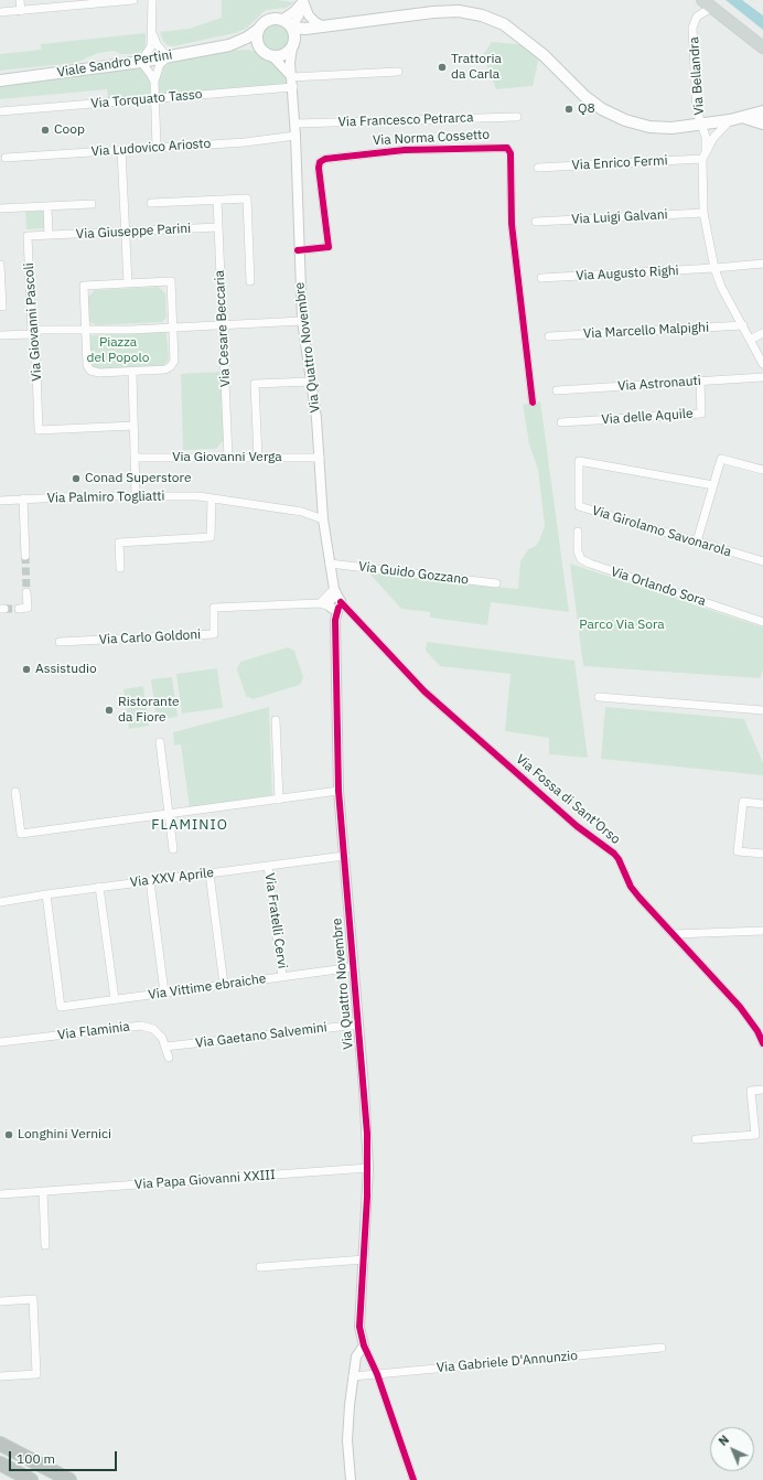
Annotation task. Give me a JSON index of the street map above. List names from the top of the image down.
{
  "streets": {
    "main road": ["Viale Sandro Pertini"],
    "street": [
      "Via Bellandra",
      "Via Torquato Tasso",
      "Via Francesco Petrarca",
      "Via Norma Cossetto",
      "Via Ludovico Ariosto",
      "Via Enrico Fermi",
      "Via Luigi Galvani",
      "Via Giuseppe Parini",
      "Via Augusto Righi",
      "Via Giovanni Pascoli",
      "Via Cesare Beccaria",
      "Via Marcello Malpighi",
      "Via Quattro Novembre",
      "Via Astronauti",
      "Via delle Aquile",
      "Via Giovanni Verga",
      "Via Palmiro Togliatti",
      "Via Girolamo Savonarola",
      "Via Guido Gozzano",
      "Via Orlando Sora",
      "Via Carlo Goldoni",
      "Via Fossa di Sant'Orso",
      "Via XXV Aprile",
      "Via Fratelli Cervi",
      "Via Vittime ebraiche",
      "Via Flaminia",
      "Via Gaetano Salvemini",
      "Via Papa Giovanni XXIII",
      "Via Gabriele D'Annunzio"
    ]
  },
  "crossings": [
    ["Viale Sandro Pertini", "Via Quattro Novembre"],
    ["Via Torquato Tasso", "Via Quattro Novembre"],
    ["Via Francesco Petrarca", "Via Quattro Novembre"],
    ["Via Norma Cossetto", "Via Quattro Novembre"],
    ["Via Ludovico Ariosto", "Via Quattro Novembre"],
    ["Via Giuseppe Parini", "Via Giovanni Pascoli"],
    ["Via Giuseppe Parini", "Via Cesare Beccaria"],
    ["Via Cesare Beccaria", "Via Giovanni Verga"],
    ["Via Quattro Novembre", "Via Giovanni Verga"],
    ["Via Quattro Novembre", "Via Palmiro Togliatti"],
    ["Via Quattro Novembre", "Via Guido Gozzano"],
    ["Via Quattro Novembre", "Via Carlo Goldoni"],
    ["Via Quattro Novembre", "Via Fossa di Sant'Orso"],
    ["Via Quattro Novembre", "Via XXV Aprile"],
    ["Via Quattro Novembre", "Via Vittime ebraiche"],
    ["Via Quattro Novembre", "Via Gaetano Salvemini"],
    ["Via Quattro Novembre", "Via Papa Giovanni XXIII"],
    ["Via Astronauti", "Via delle Aquile"],
    ["Via Carlo Goldoni", "Via Fossa di Sant'Orso"],
    ["Via XXV Aprile", "Via Fratelli Cervi"],
    ["Via XXV Aprile", "Via Vittime ebraiche"],
    ["Via Fratelli Cervi", "Via Vittime ebraiche"],
    ["Via Flaminia", "Via Gaetano Salvemini"]
  ],
  "districts": ["FLAMINIO"],
  "parks": ["Piazza del Popolo", "Parco Via Sora"],
  "places": [
    "Trattoria da Carla",
    "Q8",
    "Coop",
    "Conad Superstore",
    "Assistudio",
    "Ristorante da Fiore",
    "Longhini Vernici"
  ],
  "scale_bar": "100 m",
  "north": "top left"
}
